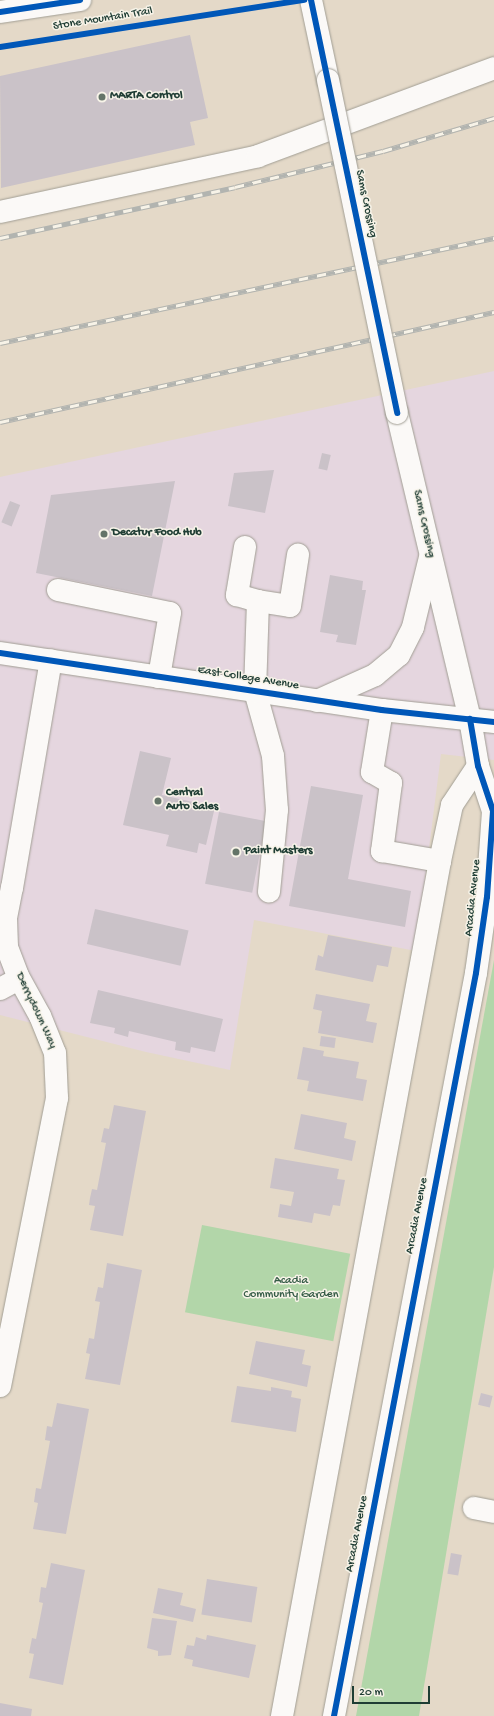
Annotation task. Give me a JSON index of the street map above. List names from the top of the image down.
{
  "streets": {
    "street": [
      "Sams Crossing",
      "East College Avenue",
      "Arcadia Avenue",
      "Derrydown Way"
    ],
    "cycle path": ["Stone Mountain Trail"]
  },
  "crossings": [
    ["Sams Crossing", "East College Avenue"],
    ["Sams Crossing", "Arcadia Avenue"],
    ["East College Avenue", "Arcadia Avenue"],
    ["East College Avenue", "Derrydown Way"]
  ],
  "parks": ["Acadia Community Garden"],
  "places": [
    "MARTA Control",
    "Decatur Food Hub",
    "Central Auto Sales",
    "Paint Masters"
  ],
  "scale_bar": "20 m"
}
